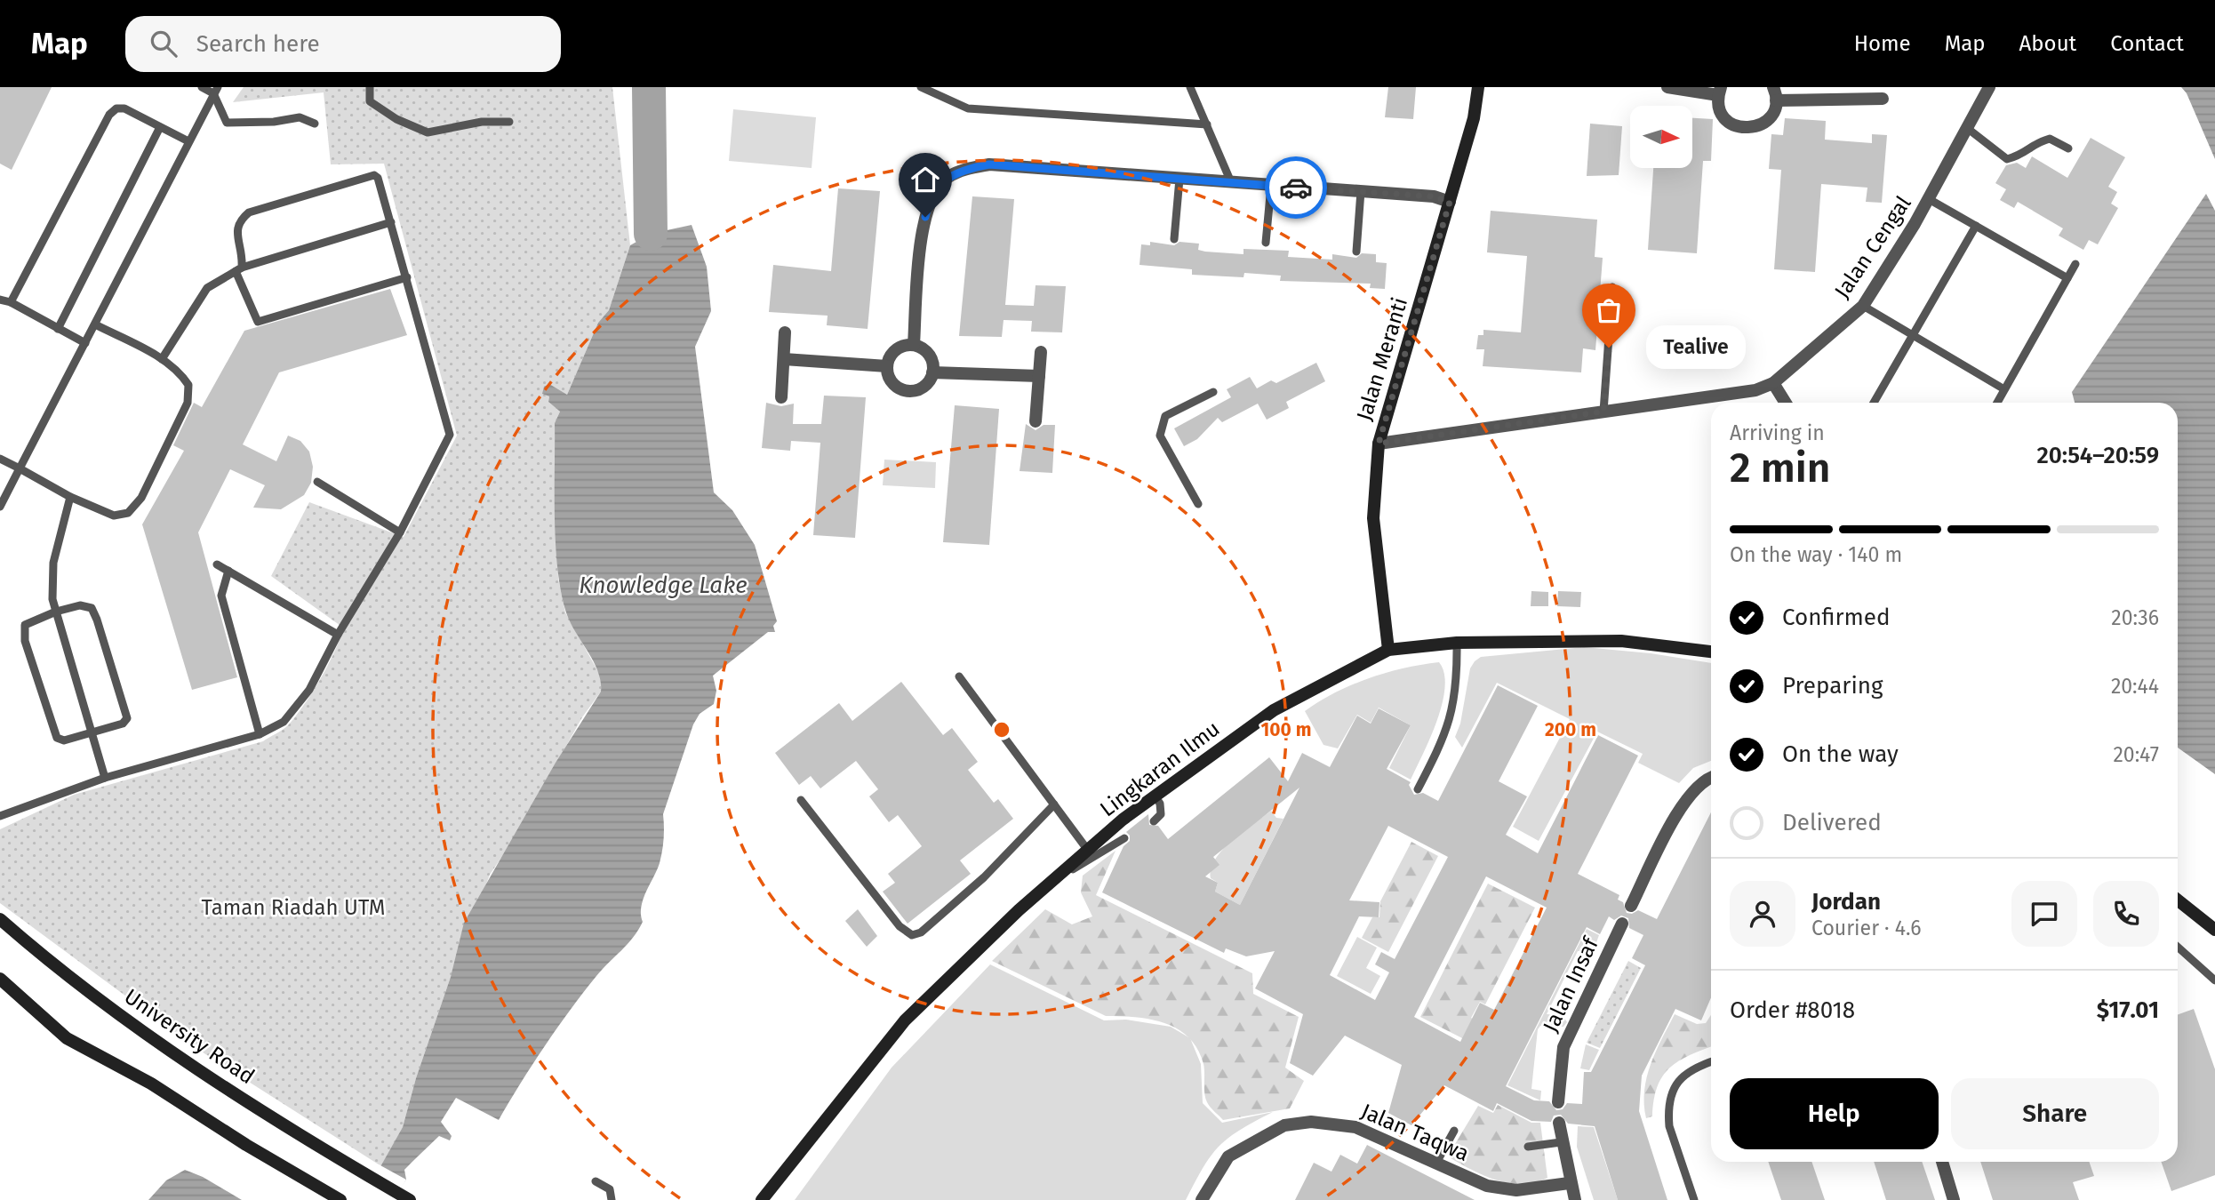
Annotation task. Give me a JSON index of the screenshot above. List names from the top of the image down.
{
  "streets": {
    "street": [
      "Jalan Cengal",
      "Jalan Meranti",
      "Lingkaran Ilmu",
      "Jalan Insaf",
      "University Road",
      "Jalan Taqwa"
    ]
  },
  "crossings": [
    ["Jalan Cengal", "Jalan Meranti"],
    ["Jalan Meranti", "Lingkaran Ilmu"]
  ],
  "water": ["Knowledge Lake"],
  "parks": ["Taman Riadah UTM"],
  "places": ["Tealive"],
  "north": "right",
  "page": {
    "header": "Map",
    "search": "Search here",
    "nav": [
      "Home",
      "Map",
      "About",
      "Contact"
    ],
    "bubble": "Tealive",
    "heading": ["2 min", "Arriving in", "20:54–20:59"],
    "panel": [
      "Jordan",
      "Courier · 4.6",
      "Order #8018",
      "$17.01"
    ],
    "bar": "On the way · 140 m",
    "list": [
      ["Confirmed", "20:36"],
      ["Preparing", "20:44"],
      ["On the way", "20:47"],
      "Delivered"
    ],
    "buttons": ["Help", "Share"]
  },
  "rings": ["100 m", "200 m"]
}
